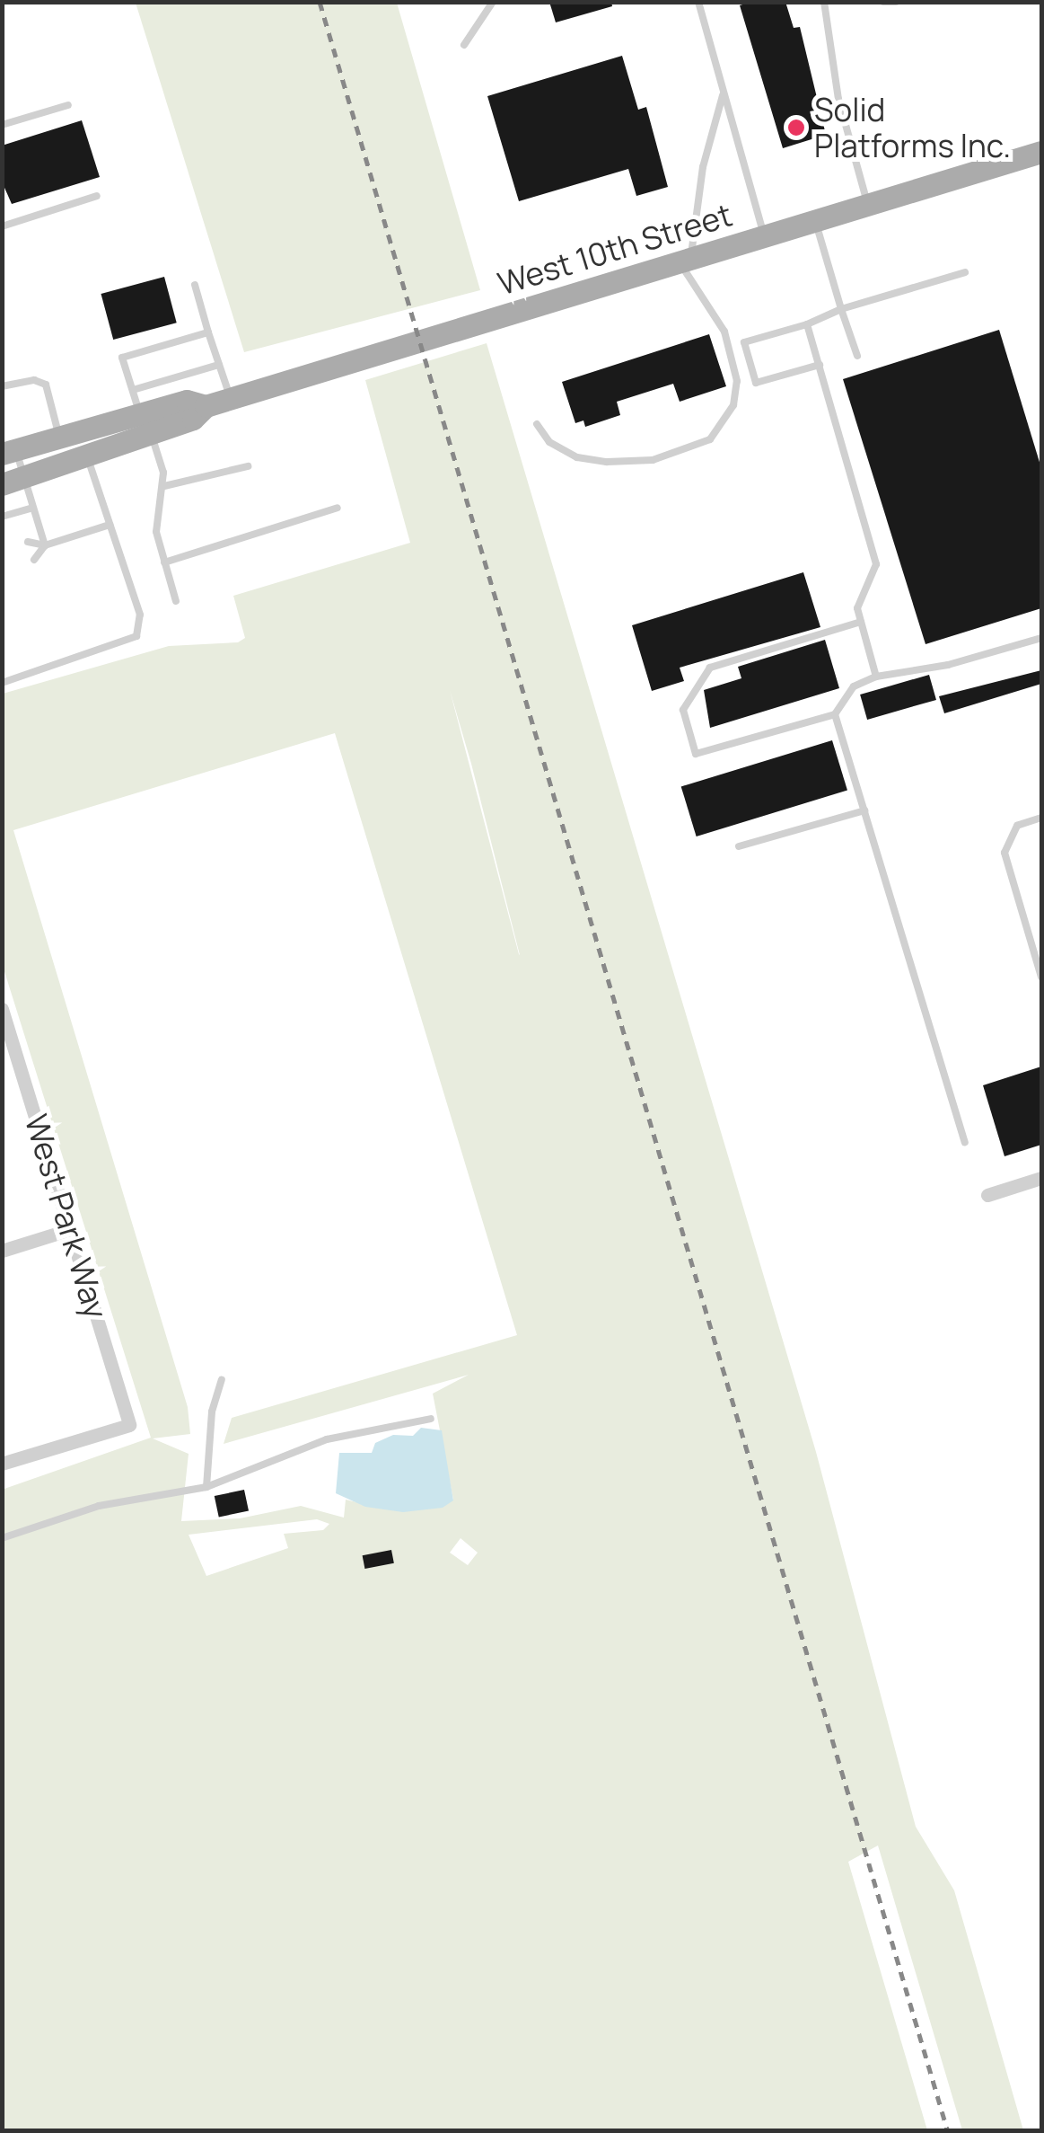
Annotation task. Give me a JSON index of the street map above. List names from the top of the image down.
{
  "streets": {
    "main road": ["West 10th Street"],
    "street": ["West Park Way"]
  },
  "places": ["Solid Platforms Inc."]
}
